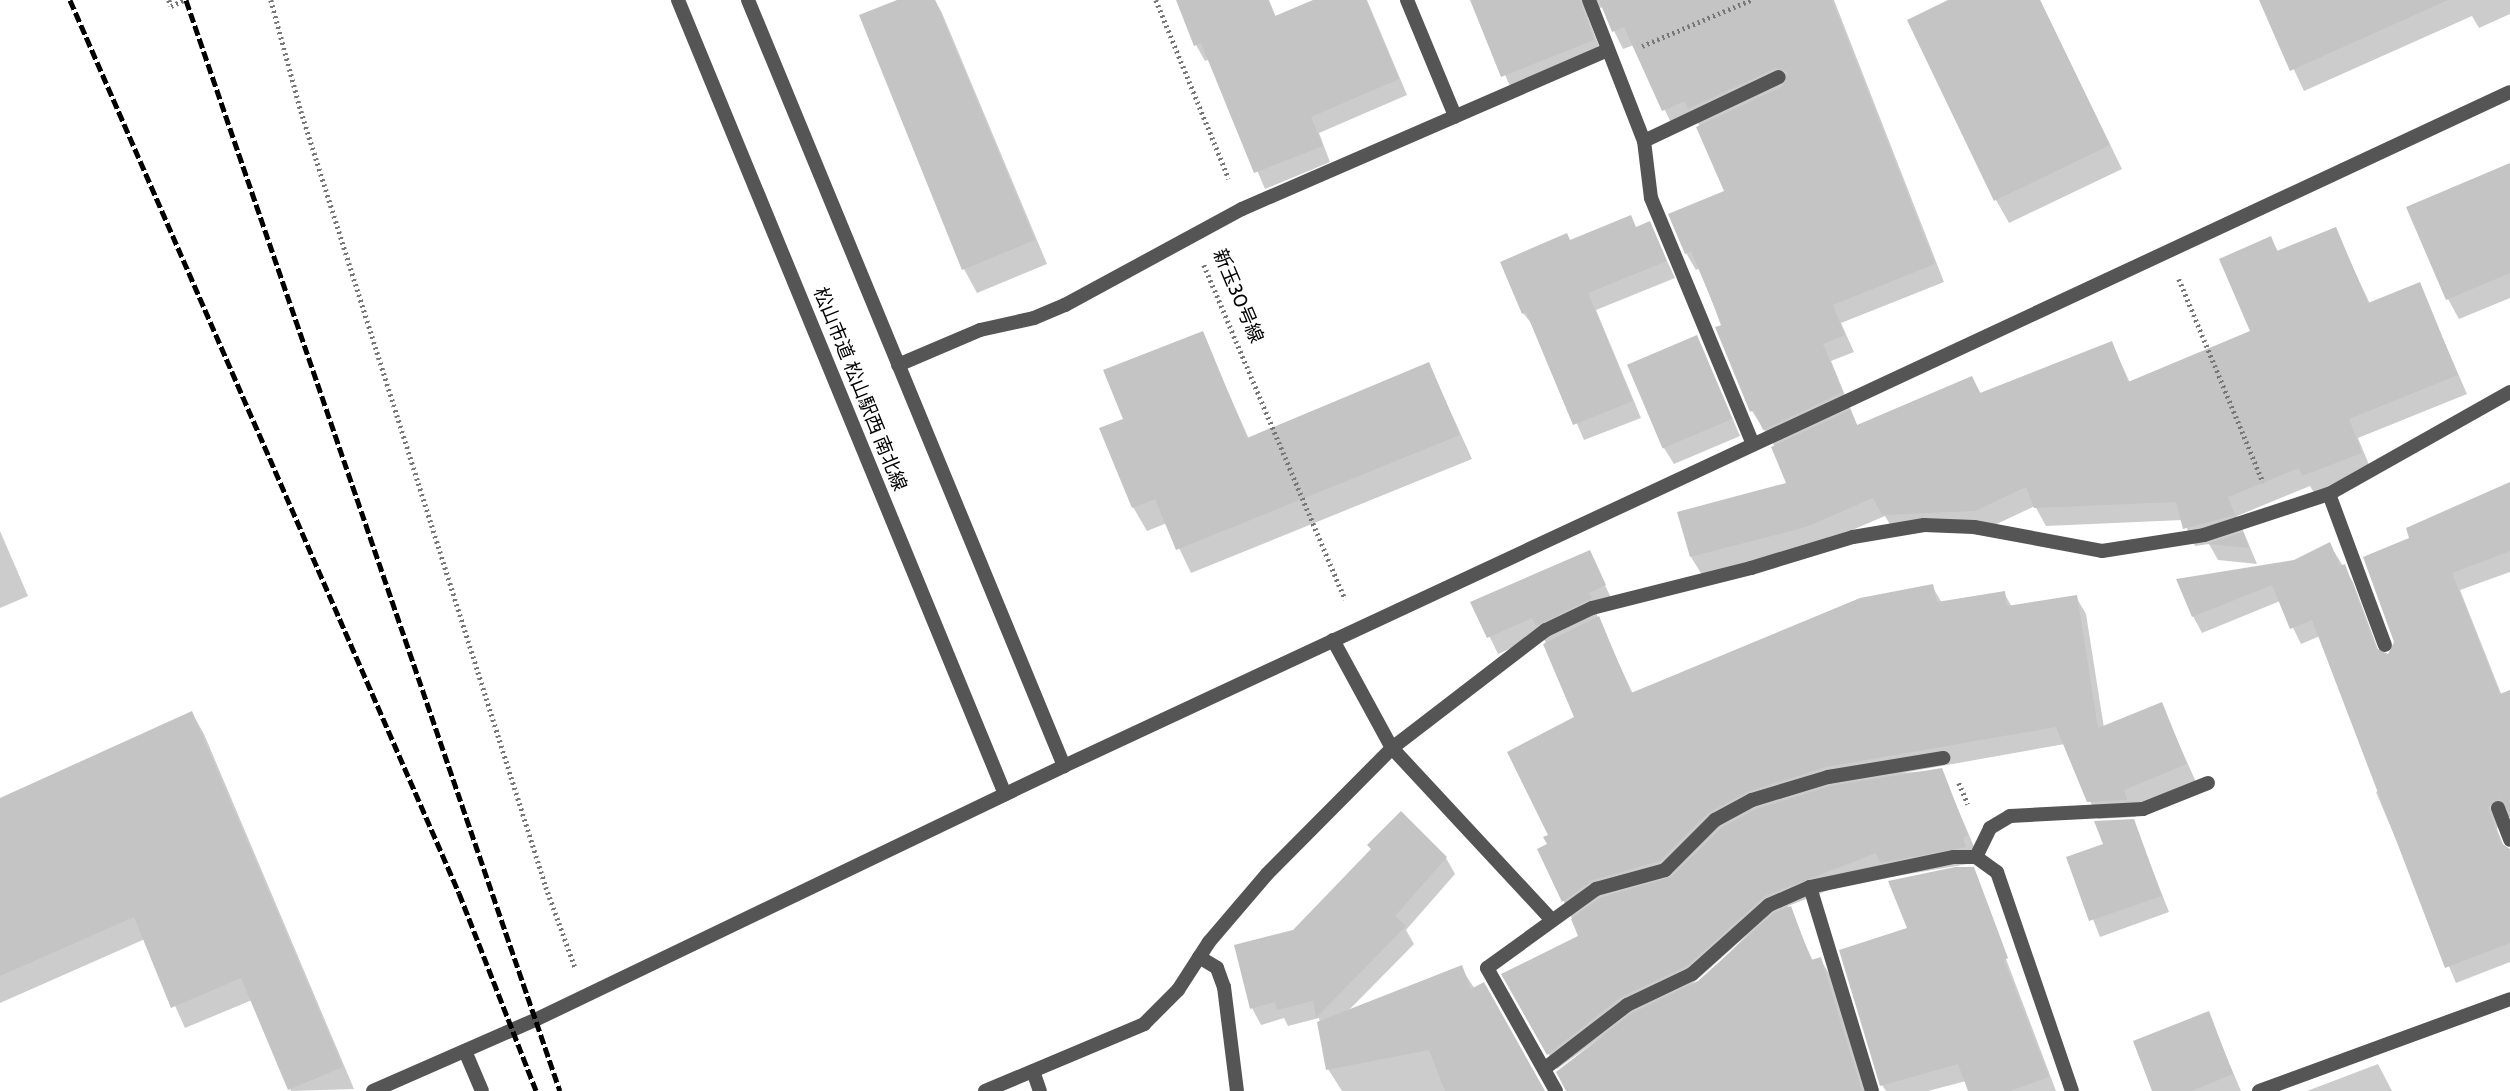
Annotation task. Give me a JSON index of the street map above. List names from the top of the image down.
{
  "streets": {
    "street": ["新玉30号線", "松山市道 松山駅西 南北線"]
  }
}
